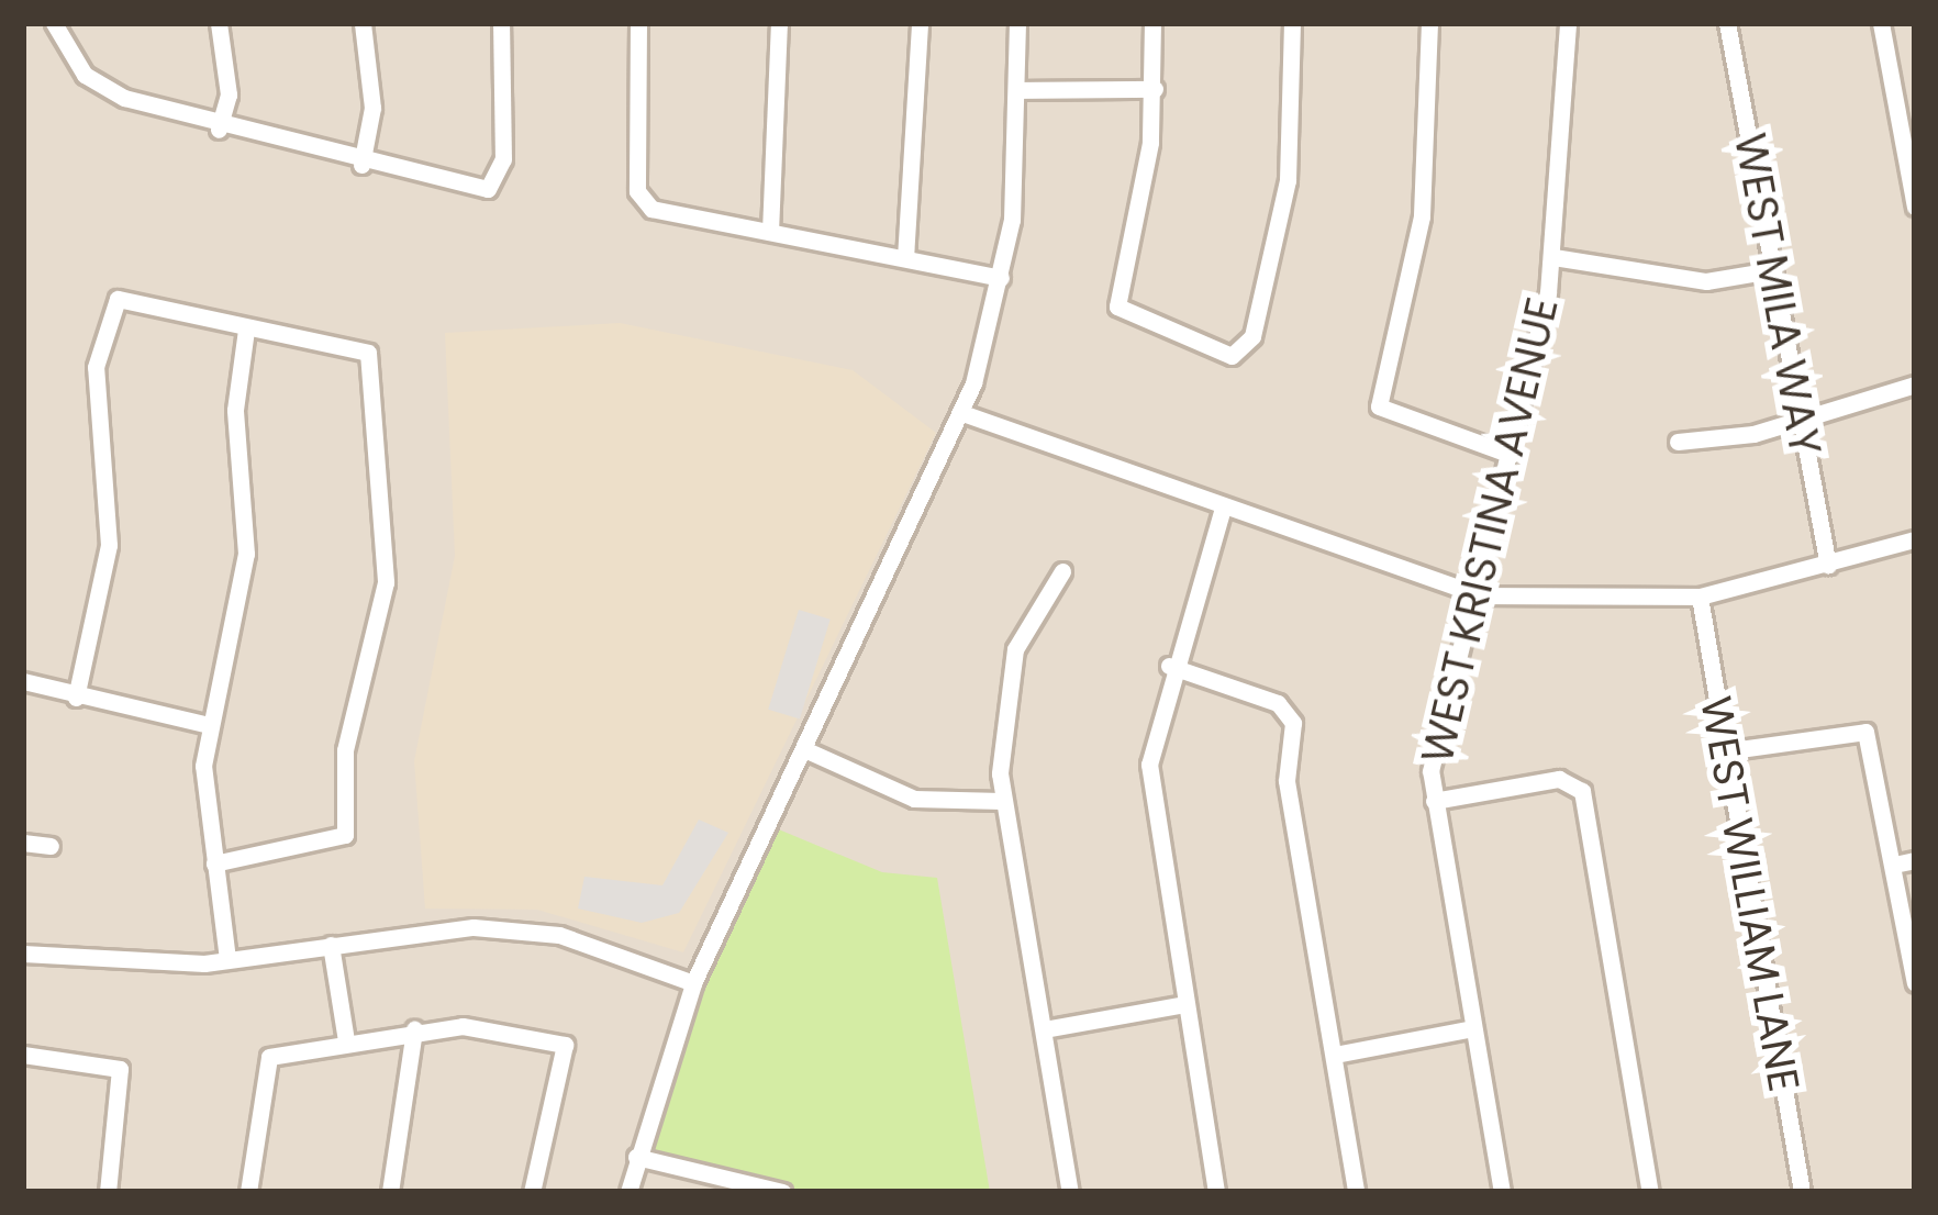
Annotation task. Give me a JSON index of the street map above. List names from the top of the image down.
{
  "streets": {
    "street": ["WEST MILA WAY", "WEST KRISTINA AVENUE", "WEST WILLIAM LANE"]
  }
}
